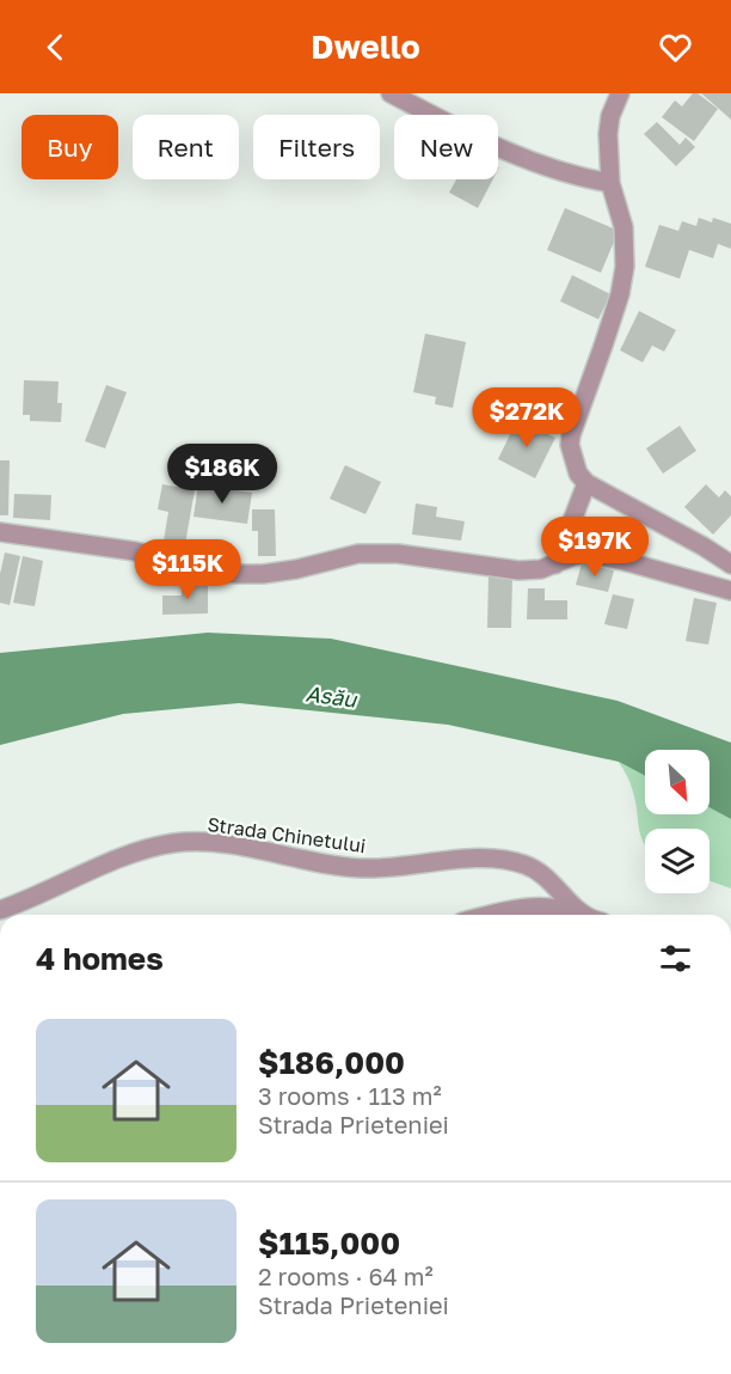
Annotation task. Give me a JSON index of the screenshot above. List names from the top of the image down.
{
  "streets": {
    "street": ["Strada Chinetului"]
  },
  "water": ["Asău"],
  "north": "bottom right",
  "page": {
    "header": "Dwello",
    "chip": [
      "Buy",
      "Rent",
      "Filters",
      "New"
    ],
    "price": [
      "$272K",
      "$186K",
      "$197K",
      "$115K"
    ],
    "heading": "4 homes",
    "list": [
      {
        "name": "$186,000",
        "note": "3 rooms · 113 m² · Strada Prieteniei"
      },
      {
        "name": "$115,000",
        "note": "2 rooms · 64 m² · Strada Prieteniei"
      }
    ]
  }
}
